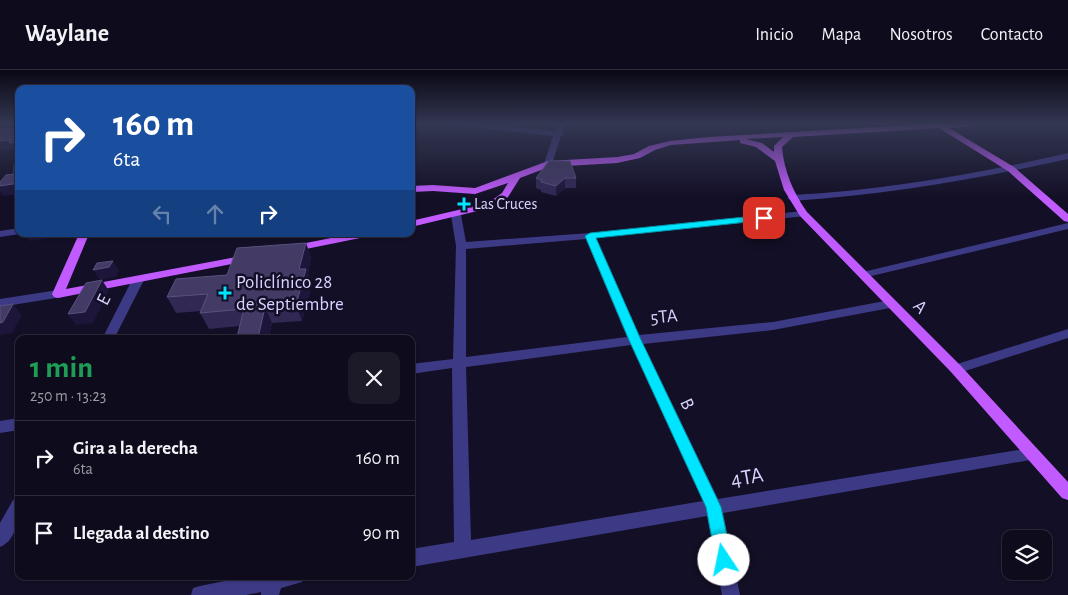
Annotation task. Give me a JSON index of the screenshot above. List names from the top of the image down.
{
  "streets": {
    "main road": ["A"],
    "street": [
      "E",
      "5TA",
      "B",
      "4TA"
    ]
  },
  "crossings": [
    ["A", "5TA"],
    ["A", "4TA"],
    ["5TA", "B"],
    ["B", "4TA"]
  ],
  "places": {
    "health": ["Las Cruces", "Policlínico 28 de Septiembre"]
  },
  "page": {
    "header": "Waylane",
    "nav": [
      "Inicio",
      "Mapa",
      "Nosotros",
      "Contacto"
    ],
    "turn": ["160 m", "6ta"],
    "heading": ["1 min", "250 m · 13:23"],
    "list": [
      {
        "name": "Gira a la derecha",
        "note": "6ta",
        "value": "160 m"
      },
      {
        "name": "Llegada al destino",
        "value": "90 m"
      }
    ]
  }
}
